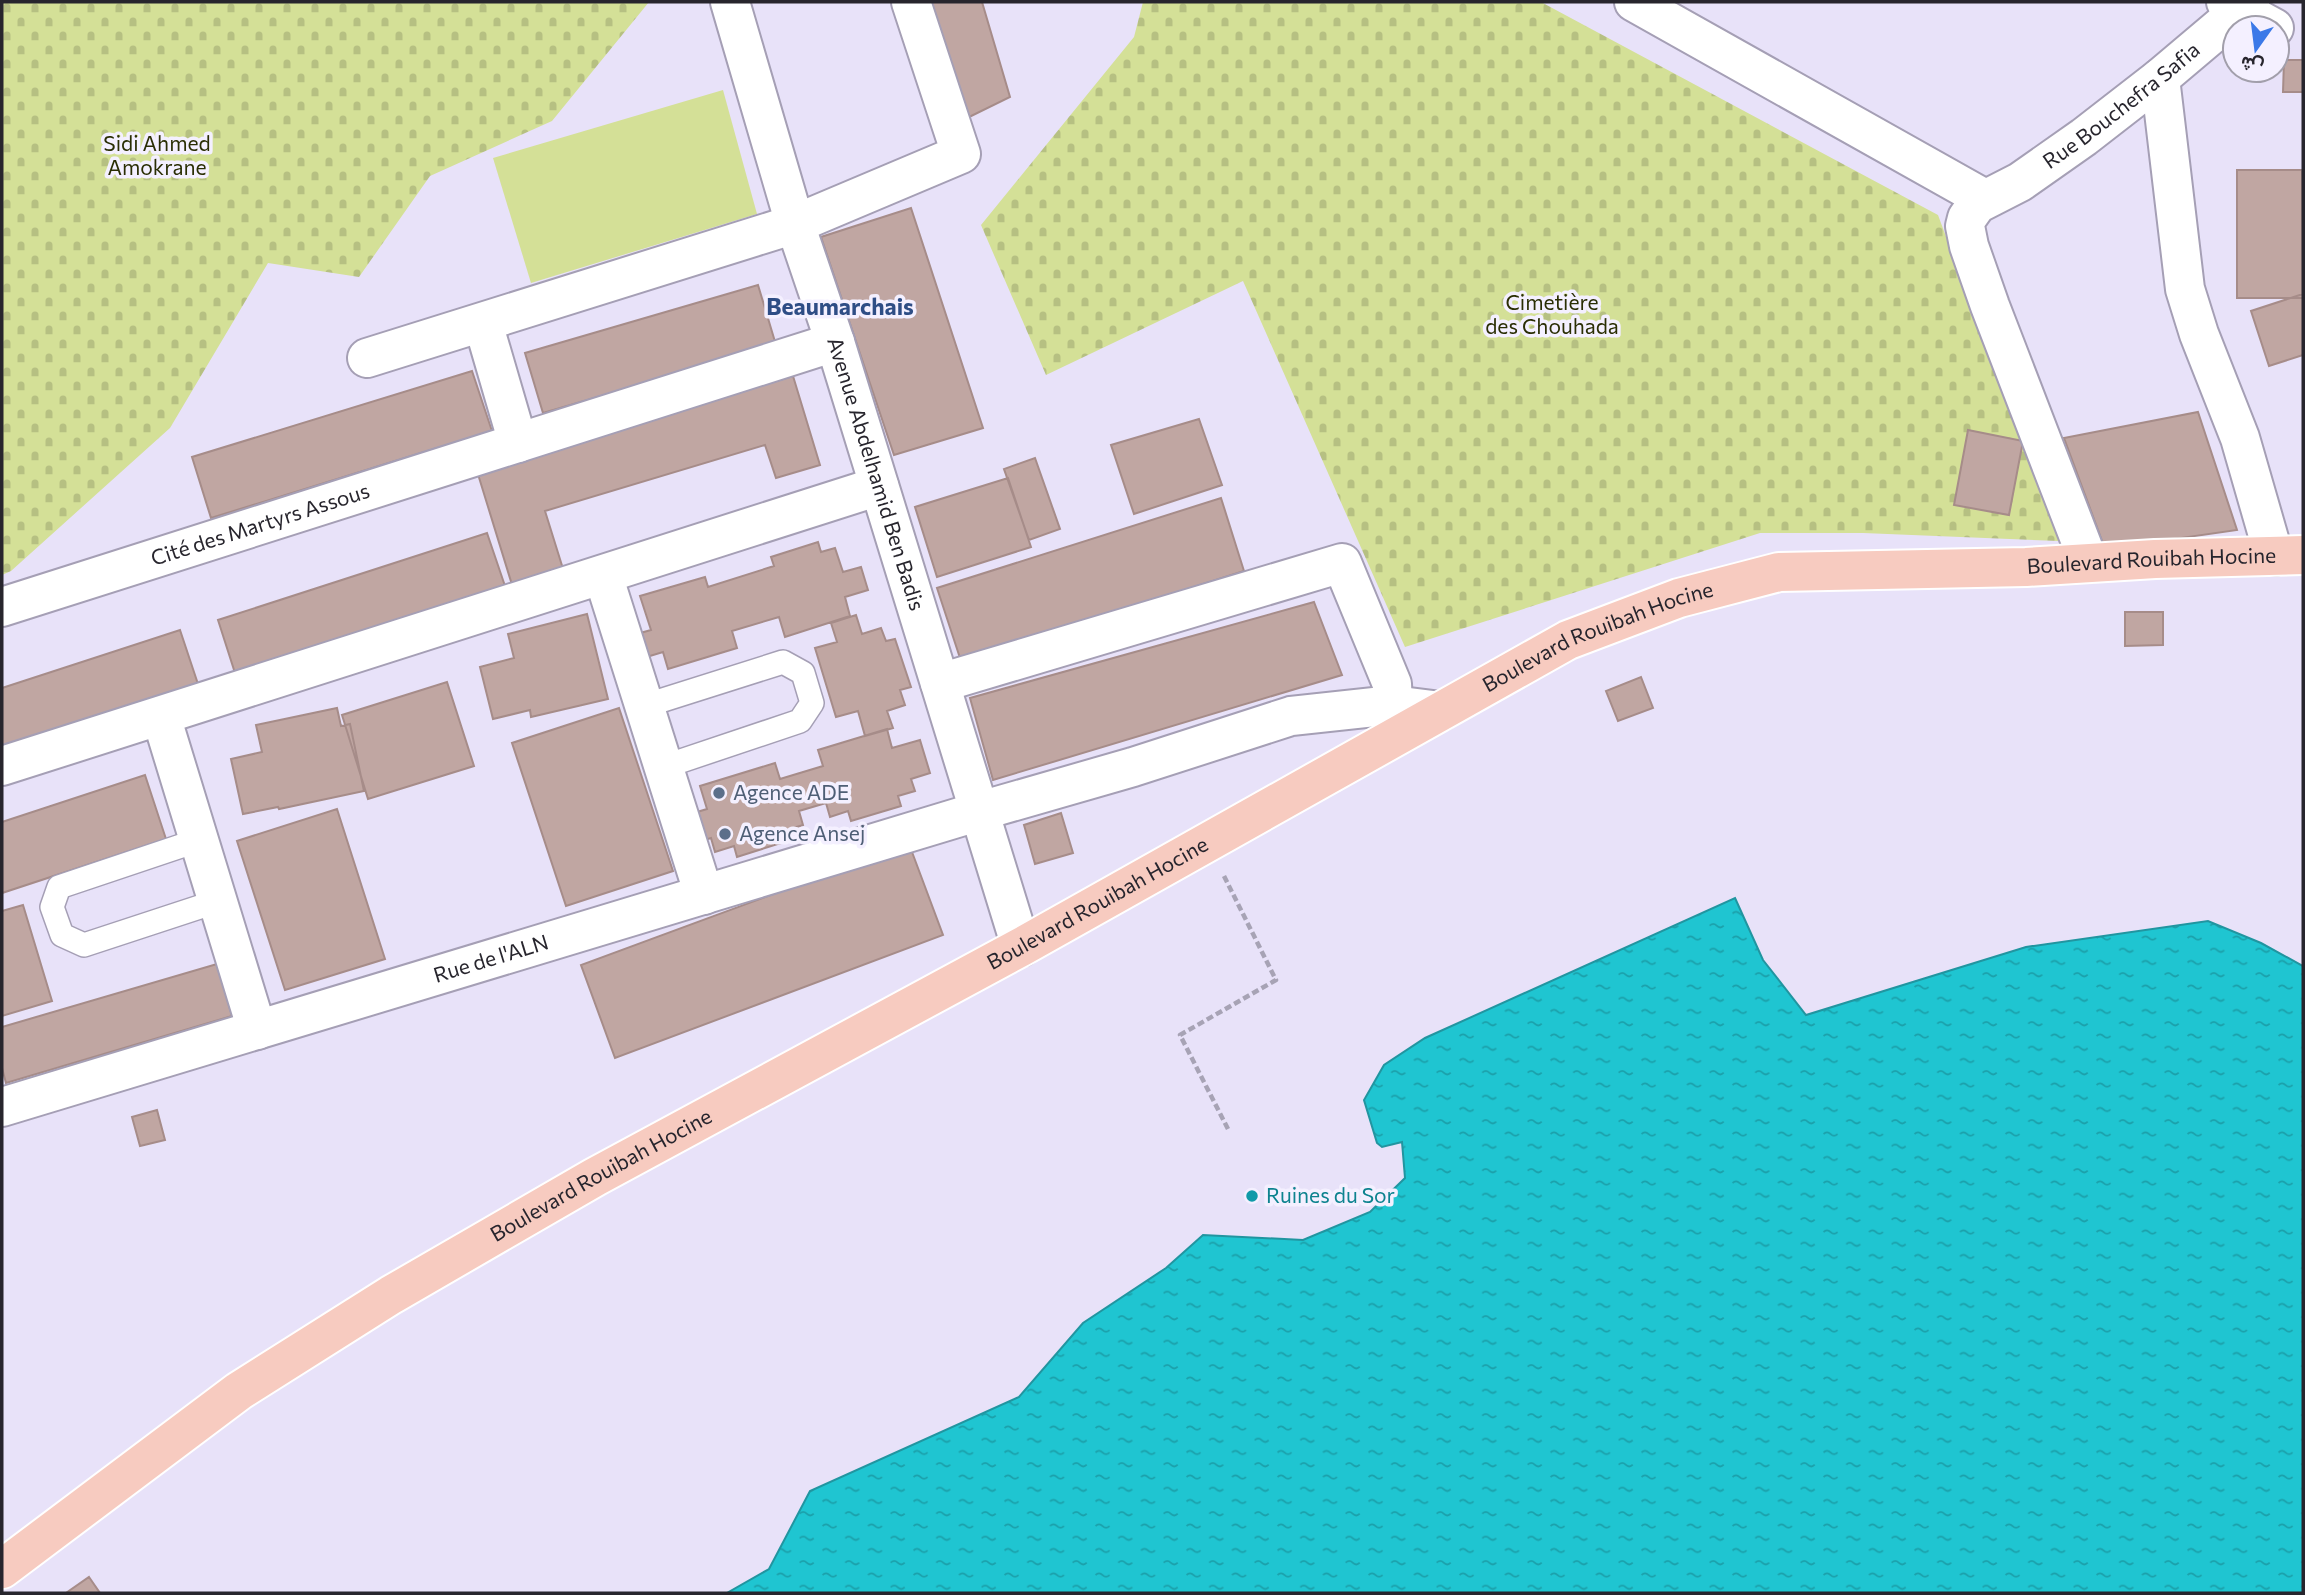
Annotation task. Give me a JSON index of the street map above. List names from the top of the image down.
{
  "streets": {
    "main road": ["Boulevard Rouibah Hocine"],
    "street": [
      "Rue Bouchefra Safia",
      "Avenue Abdelhamid Ben Badis",
      "Cité des Martyrs Assous",
      "Rue de l'ALN"
    ]
  },
  "crossings": [
    ["Avenue Abdelhamid Ben Badis", "Cité des Martyrs Assous"],
    ["Avenue Abdelhamid Ben Badis", "Boulevard Rouibah Hocine"],
    ["Avenue Abdelhamid Ben Badis", "Rue de l'ALN"],
    ["Boulevard Rouibah Hocine", "Rue de l'ALN"]
  ],
  "districts": ["Beaumarchais"],
  "parks": ["Sidi Ahmed Amokrane", "Cimetière des Chouhada"],
  "places": ["Agence ADE", "Agence Ansej", "Ruines du Sor"],
  "north": "bottom"
}
